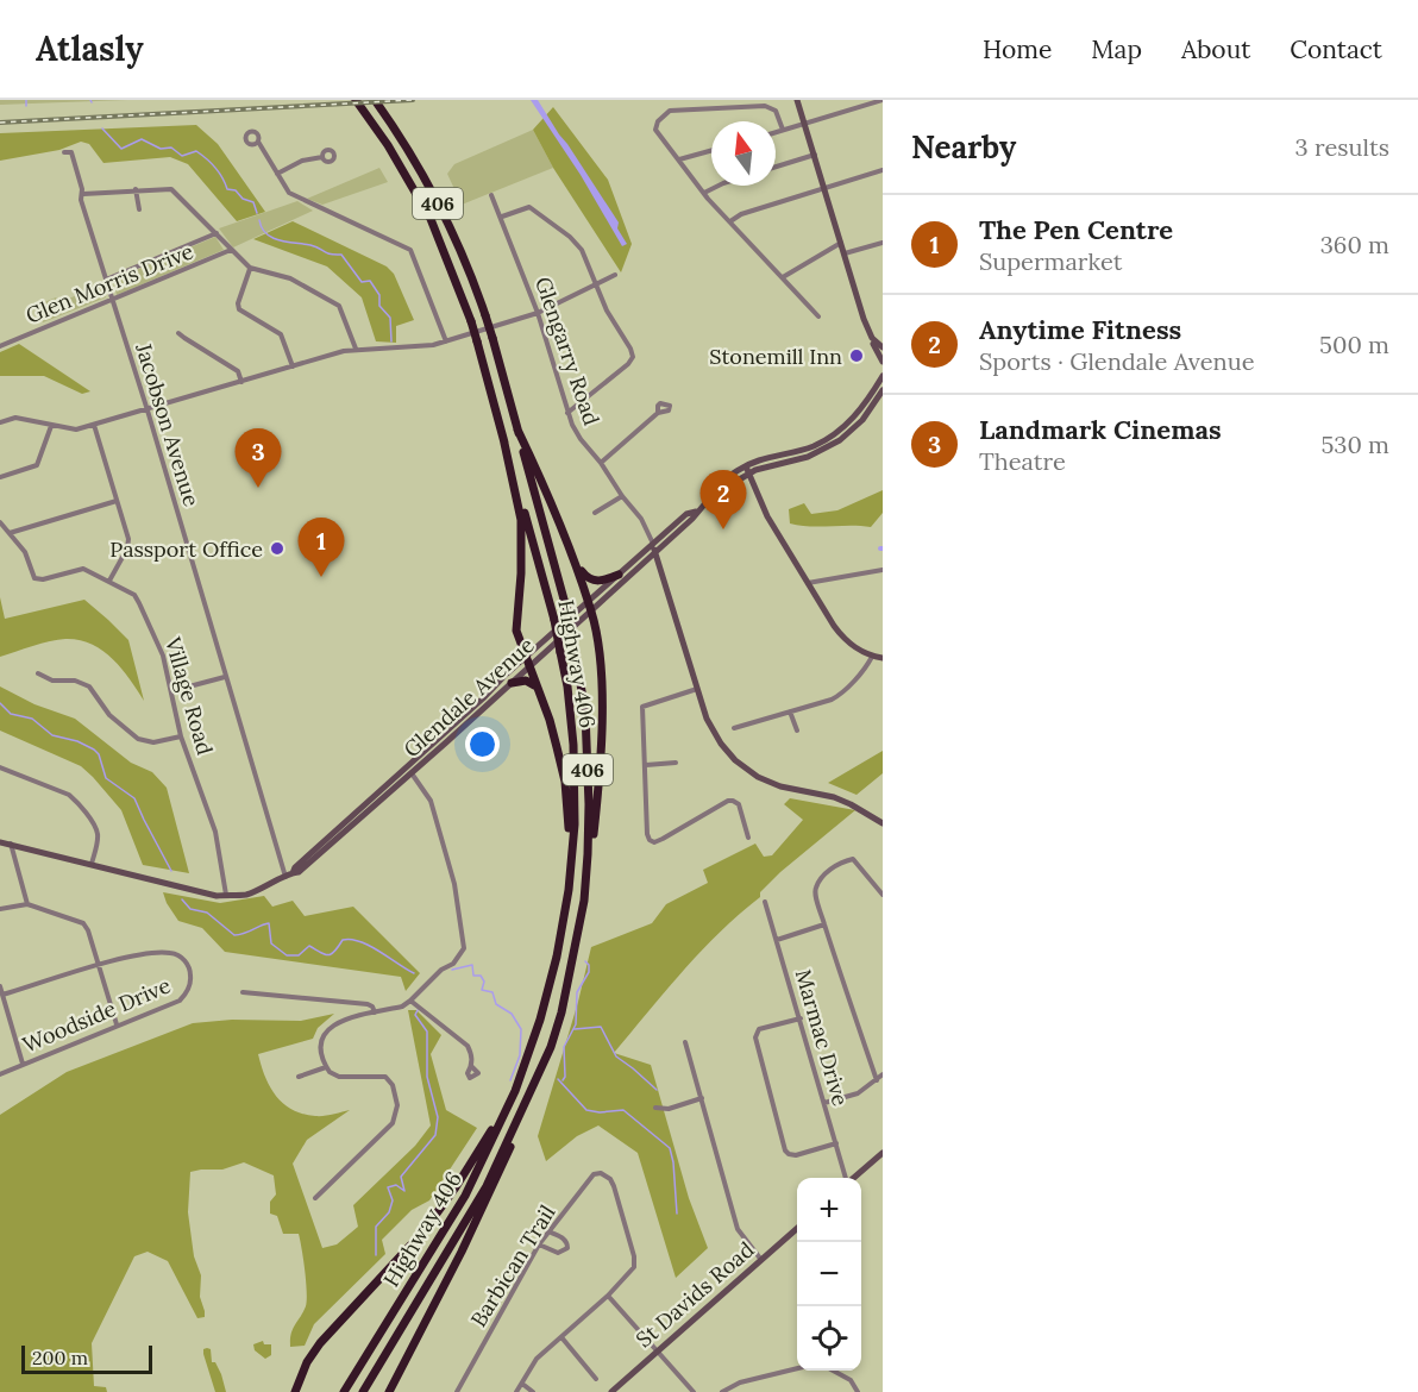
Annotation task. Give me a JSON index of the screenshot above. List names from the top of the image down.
{
  "streets": {
    "highway": ["406", "Highway 406"],
    "main road": ["Glendale Avenue", "St Davids Road"],
    "street": [
      "Glen Morris Drive",
      "Glengarry Road",
      "Jacobson Avenue",
      "Village Road",
      "Woodside Drive",
      "Marmac Drive",
      "Barbican Trail"
    ]
  },
  "crossings": [
    ["Glen Morris Drive", "Jacobson Avenue"],
    ["Glengarry Road", "Glendale Avenue"],
    ["Jacobson Avenue", "Glendale Avenue"],
    ["Village Road", "Glendale Avenue"]
  ],
  "places": ["Stonemill Inn", "Passport Office"],
  "scale_bar": "200 m",
  "north": "top",
  "page": {
    "header": "Atlasly",
    "nav": [
      "Home",
      "Map",
      "About",
      "Contact"
    ],
    "heading": ["Nearby", "3 results"],
    "list": [
      {
        "mark": "1",
        "name": "The Pen Centre",
        "note": "Supermarket",
        "value": "360 m"
      },
      {
        "mark": "2",
        "name": "Anytime Fitness",
        "note": "Sports · Glendale Avenue",
        "value": "500 m"
      },
      {
        "mark": "3",
        "name": "Landmark Cinemas",
        "note": "Theatre",
        "value": "530 m"
      }
    ],
    "pins": ["3", "2", "1"],
    "map_buttons": ["+", "−"],
    "scale": "200 m"
  }
}
